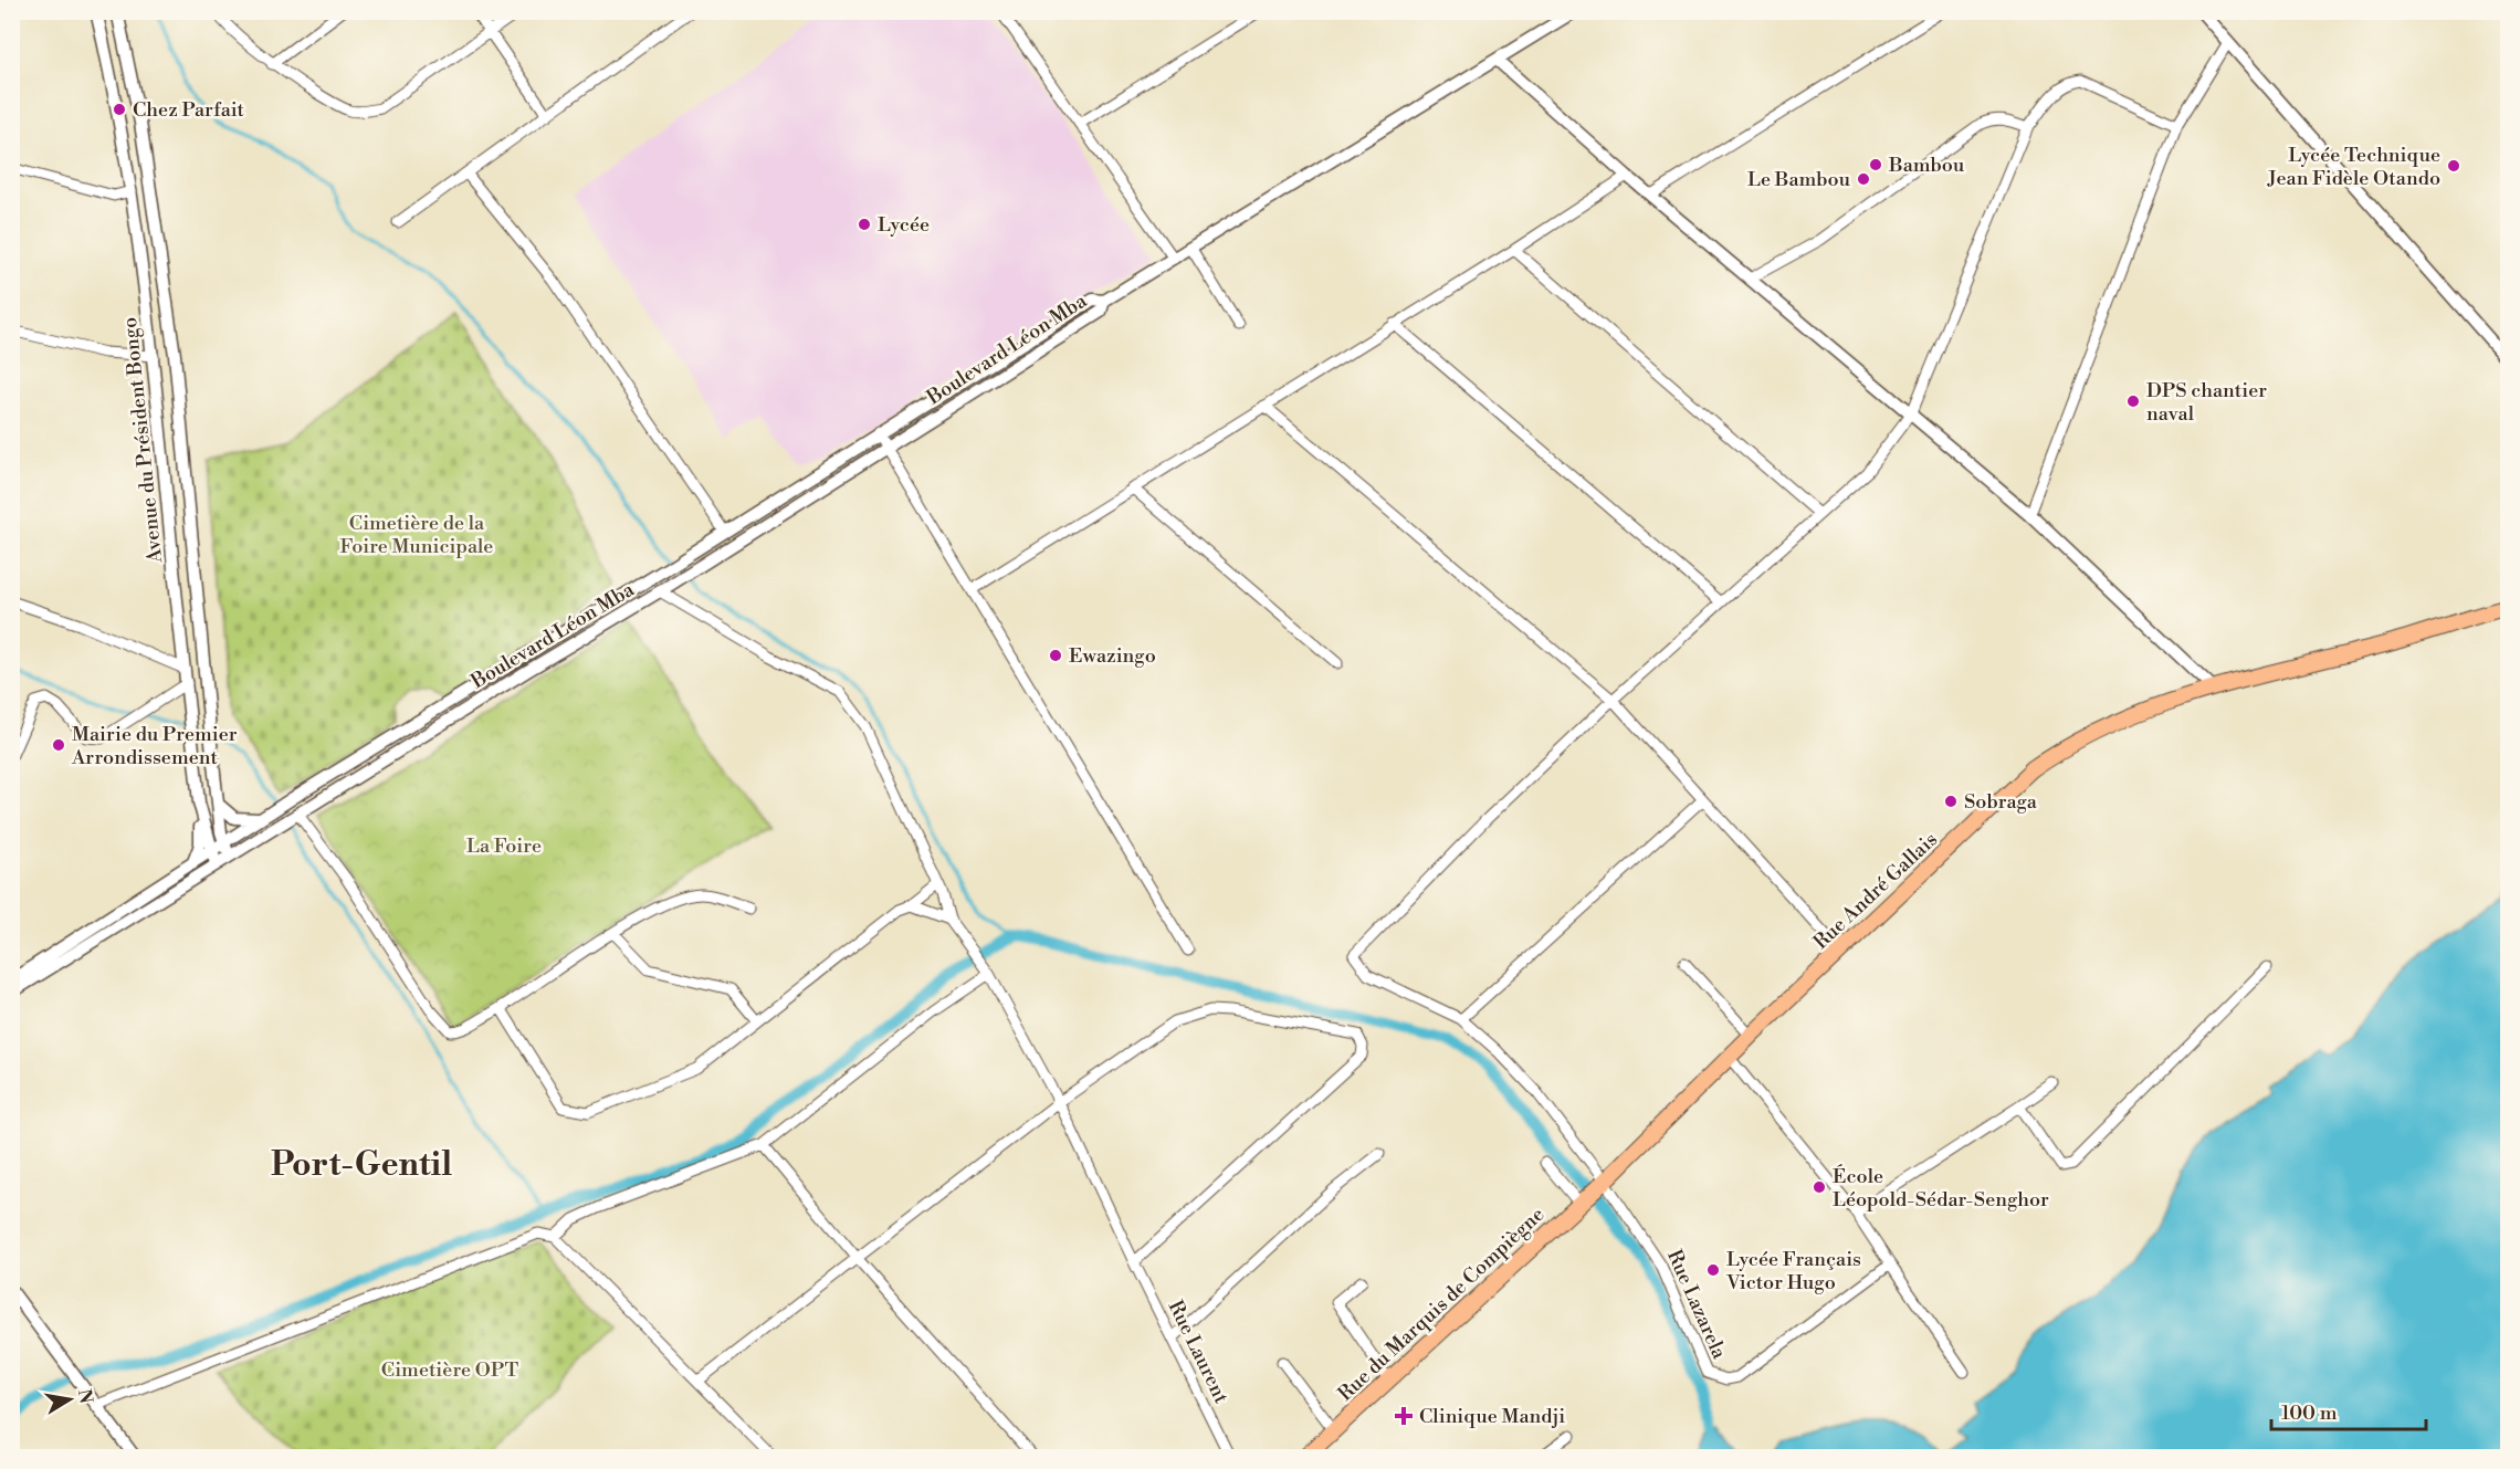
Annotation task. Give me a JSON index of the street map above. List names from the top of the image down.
{
  "streets": {
    "main road": ["Rue André Gallais", "Rue du Marquis de Compiègne"],
    "street": [
      "Boulevard Léon Mba",
      "Avenue du Président Bongo",
      "Rue Lazarela",
      "Rue Laurent"
    ]
  },
  "crossings": [
    ["Boulevard Léon Mba", "Avenue du Président Bongo"],
    ["Boulevard Léon Mba", "Rue Laurent"],
    ["Rue André Gallais", "Rue du Marquis de Compiègne"],
    ["Rue André Gallais", "Rue Lazarela"],
    ["Rue du Marquis de Compiègne", "Rue Lazarela"]
  ],
  "districts": ["Port-Gentil"],
  "parks": ["Cimetière de la Foire Municipale", "La Foire", "Cimetière OPT"],
  "places": {
    "other": [
      "Chez Parfait",
      "Bambou",
      "Lycée Technique Jean Fidèle Otando",
      "Le Bambou",
      "Lycée",
      "DPS chantier naval",
      "Ewazingo",
      "Mairie du Premier Arrondissement",
      "Sobraga",
      "École Léopold-Sédar-Senghor",
      "Lycée Français Victor Hugo"
    ],
    "health": ["Clinique Mandji"]
  },
  "scale_bar": "100 m",
  "north": "right"
}
